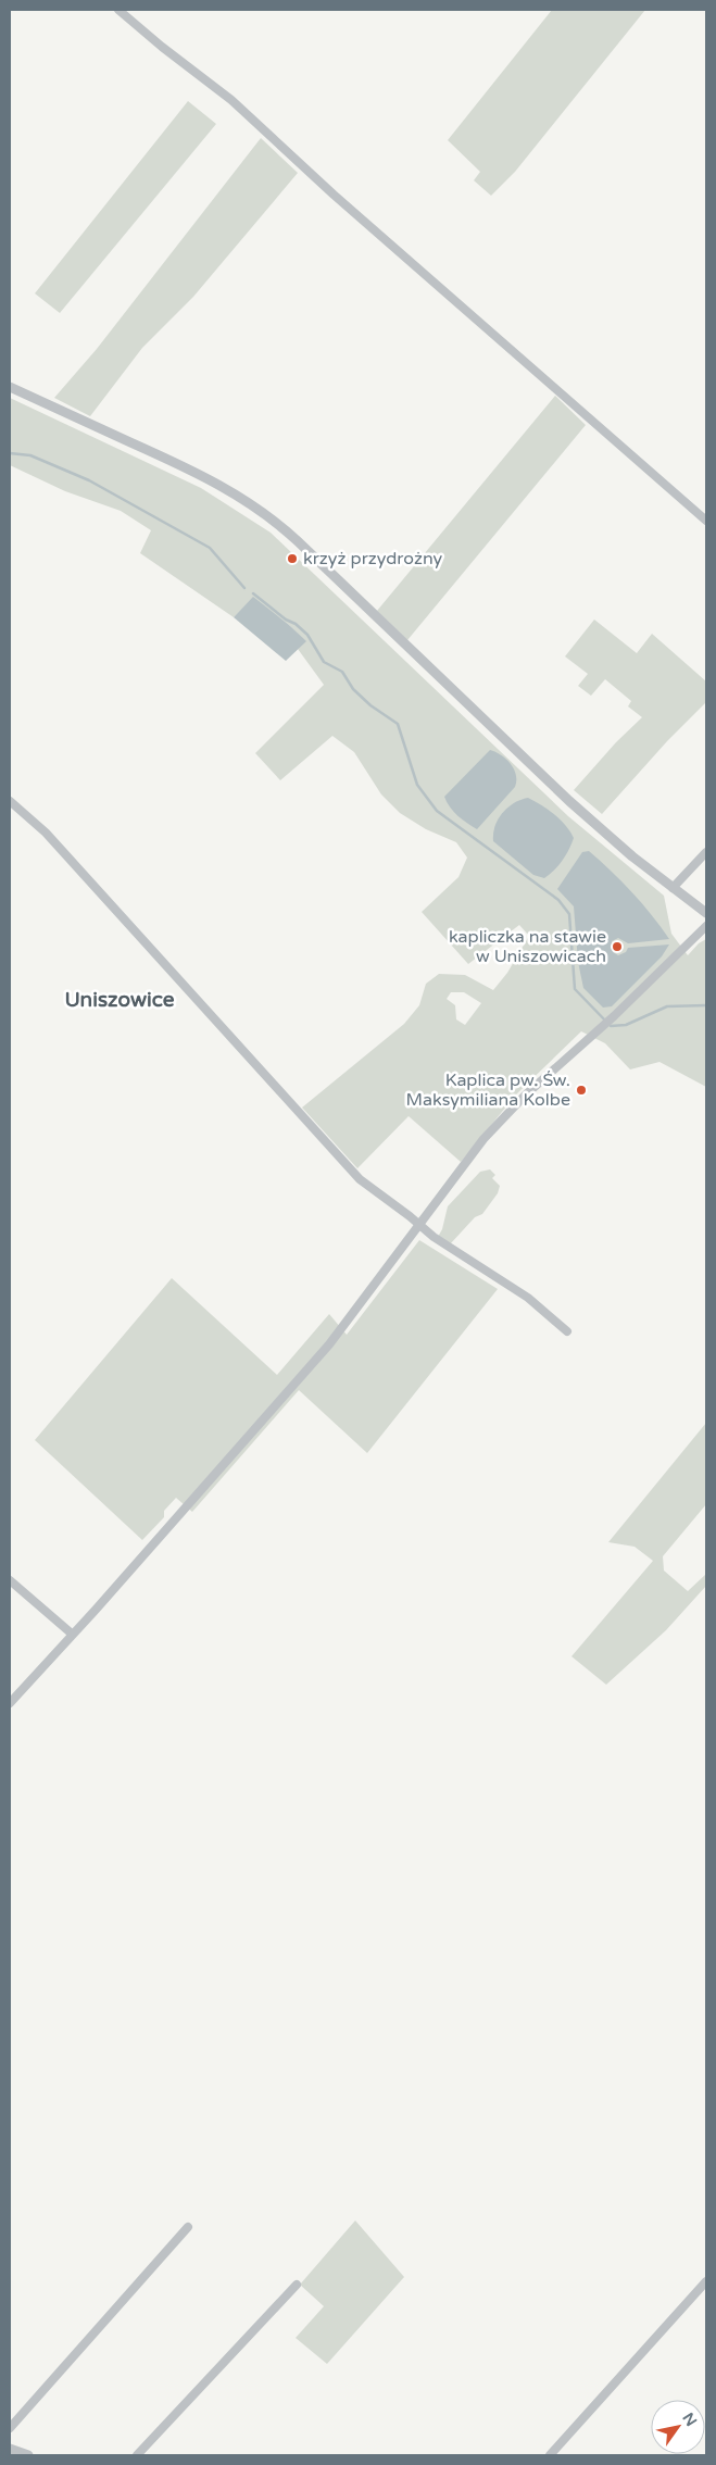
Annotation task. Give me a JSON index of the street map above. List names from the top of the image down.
{
  "districts": ["Uniszowice"],
  "places": ["krzyż przydrożny", "kapliczka na stawie w Uniszowicach", "Kaplica pw. Św. Maksymiliana Kolbe"],
  "north": "top right"
}
